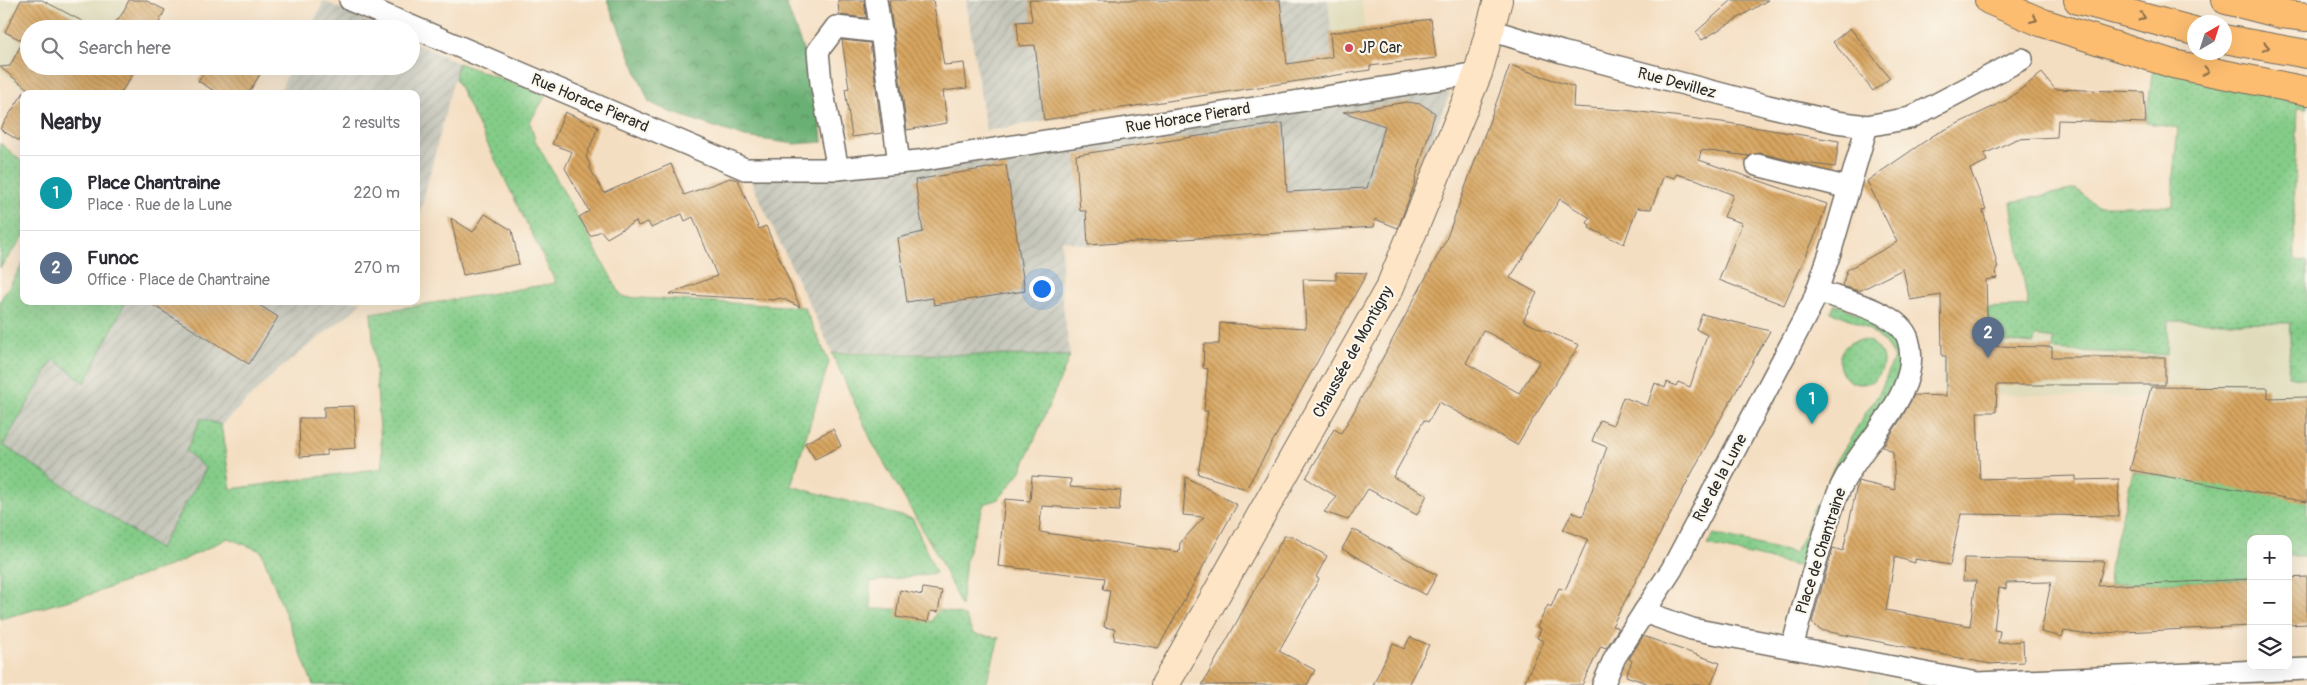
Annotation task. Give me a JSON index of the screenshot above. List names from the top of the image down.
{
  "streets": {
    "main road": ["Chaussée de Montigny"],
    "street": [
      "Rue Devillez",
      "Rue Horace Pierard",
      "Rue de la Lune",
      "Place de Chantraine"
    ]
  },
  "crossings": [
    ["Rue Devillez", "Chaussée de Montigny"],
    ["Rue Horace Pierard", "Chaussée de Montigny"],
    ["Rue de la Lune", "Place de Chantraine"]
  ],
  "places": ["JP Car"],
  "north": "top right",
  "page": {
    "search": "Search here",
    "heading": ["Nearby", "2 results"],
    "list": [
      {
        "mark": "1",
        "name": "Place Chantraine",
        "note": "Place · Rue de la Lune",
        "value": "220 m"
      },
      {
        "mark": "2",
        "name": "Funoc",
        "note": "Office · Place de Chantraine",
        "value": "270 m"
      }
    ],
    "pins": ["2", "1"],
    "map_buttons": ["+", "−"]
  }
}
